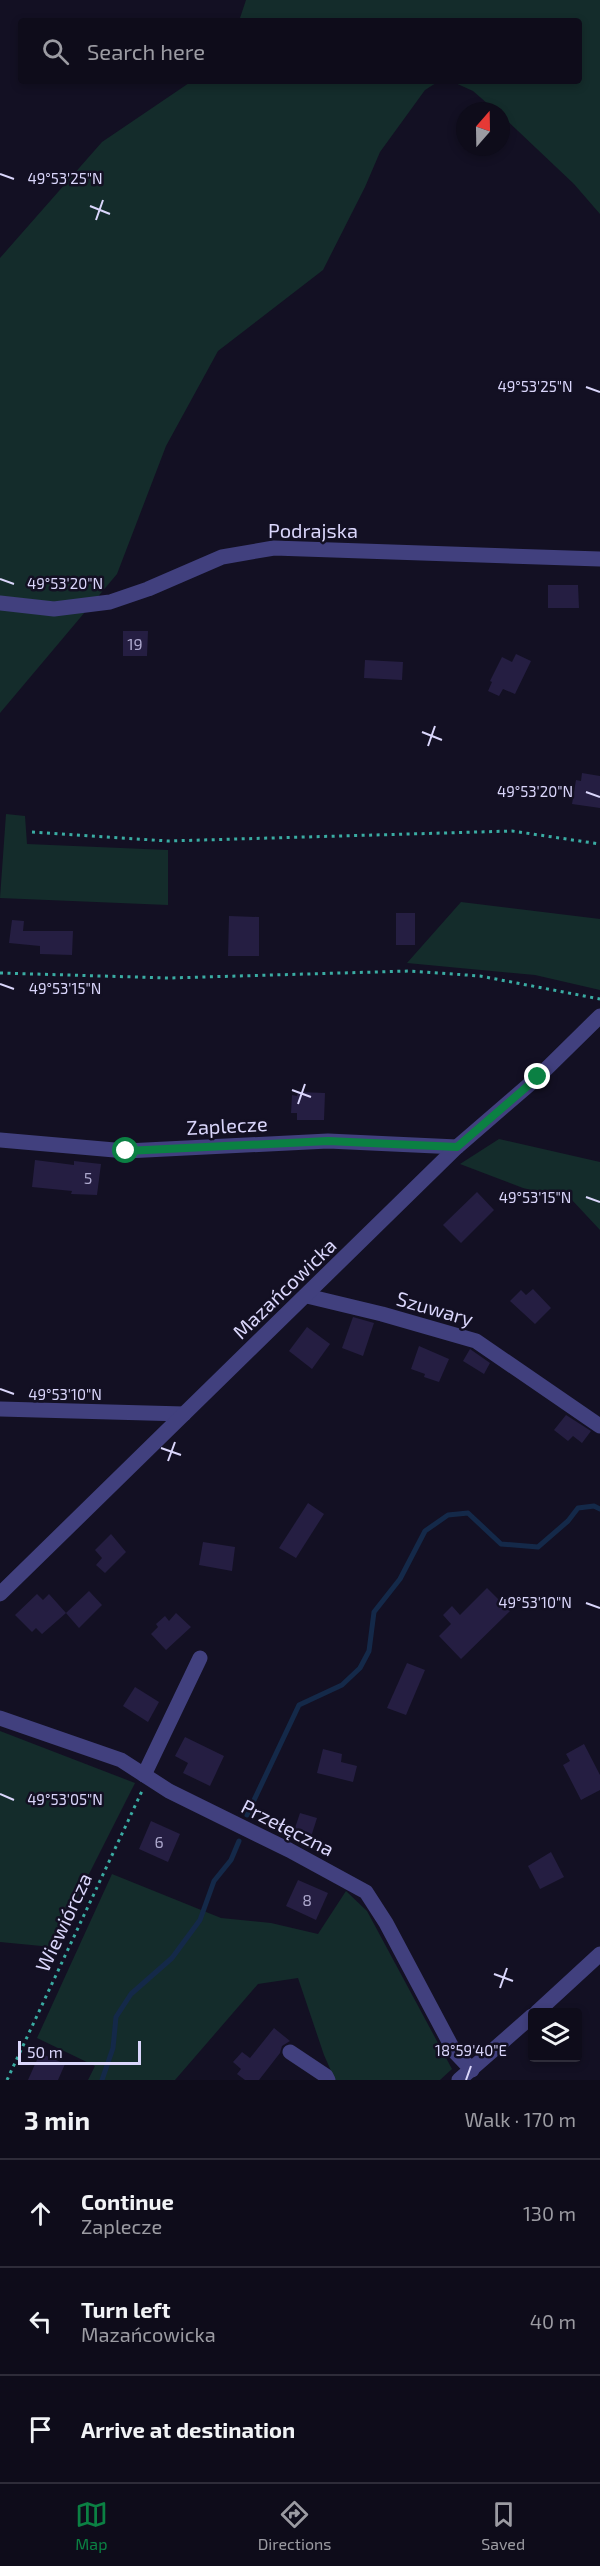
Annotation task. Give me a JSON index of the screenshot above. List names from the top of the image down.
{
  "streets": {
    "street": [
      "Podrajska",
      "Zaplecze",
      "Mazańcowicka",
      "Szuwary",
      "Przełęczna"
    ],
    "path": ["Wiewiórcza"]
  },
  "crossings": [
    ["Zaplecze", "Mazańcowicka"],
    ["Mazańcowicka", "Szuwary"],
    ["Przełęczna", "Wiewiórcza"]
  ],
  "house_numbers": [
    "19",
    "5",
    "6",
    "8"
  ],
  "scale_bar": "50 m",
  "north": "top",
  "page": {
    "search": "Search here",
    "scale": "50 m",
    "heading": ["3 min", "Walk · 170 m"],
    "list": [
      ["Continue", "Zaplecze", "130 m"],
      ["Turn left", "Mazańcowicka", "40 m"],
      "Arrive at destination"
    ],
    "nav": ["Map", "Directions", "Saved"]
  },
  "coordinates": [
    "49°53'25\"N",
    "49°53'20\"N",
    "49°53'15\"N",
    "49°53'10\"N",
    "49°53'05\"N",
    "18°59'40\"E"
  ]
}
